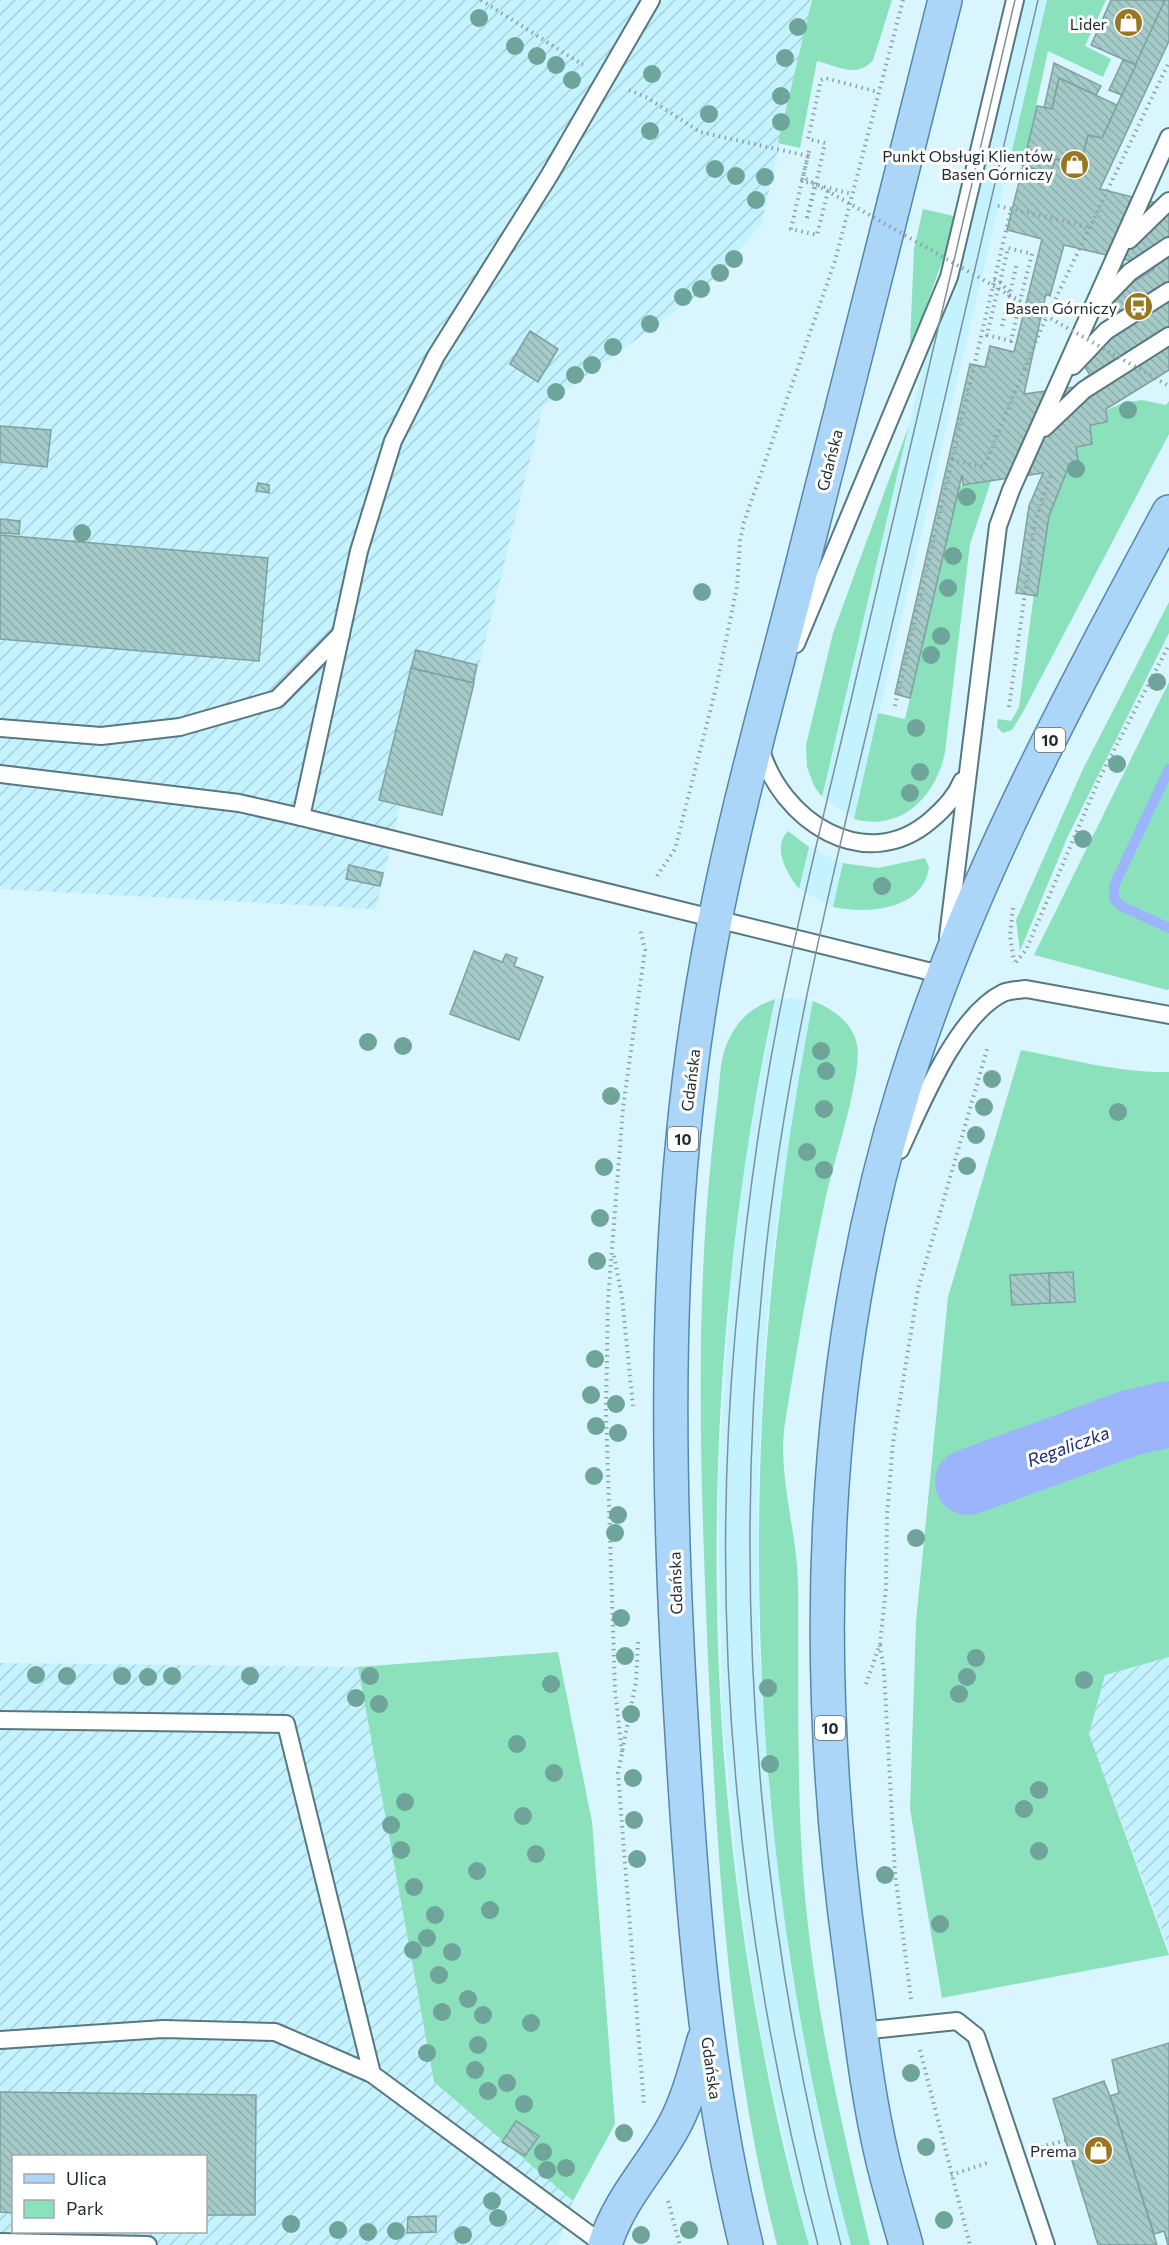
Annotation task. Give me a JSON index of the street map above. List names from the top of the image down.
{
  "streets": {
    "main road": ["Gdańska", "10"]
  },
  "water": ["Regaliczka"],
  "places": {
    "shop": ["Lider", "Punkt Obsługi Klientów Basen Górniczy", "Prema"],
    "bus stop": ["Basen Górniczy"]
  },
  "legend": ["Ulica", "Park"]
}
